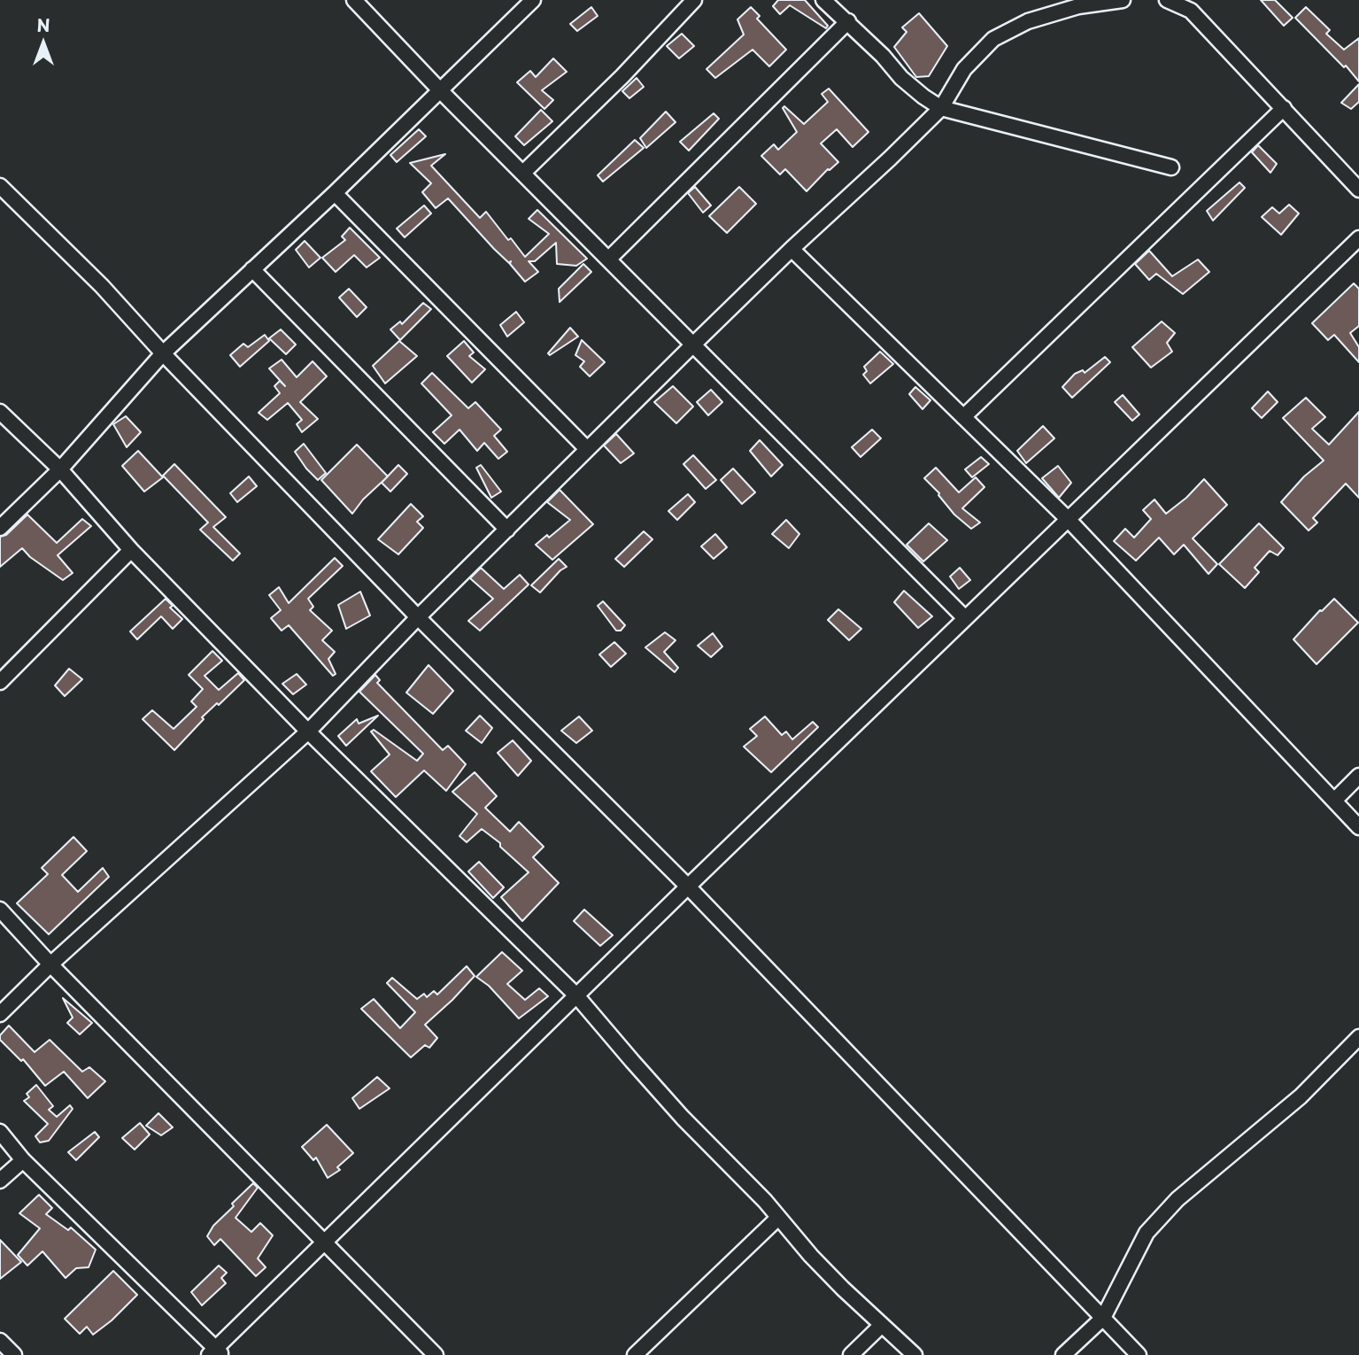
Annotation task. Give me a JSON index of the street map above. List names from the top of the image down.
{
  "north": "top"
}
